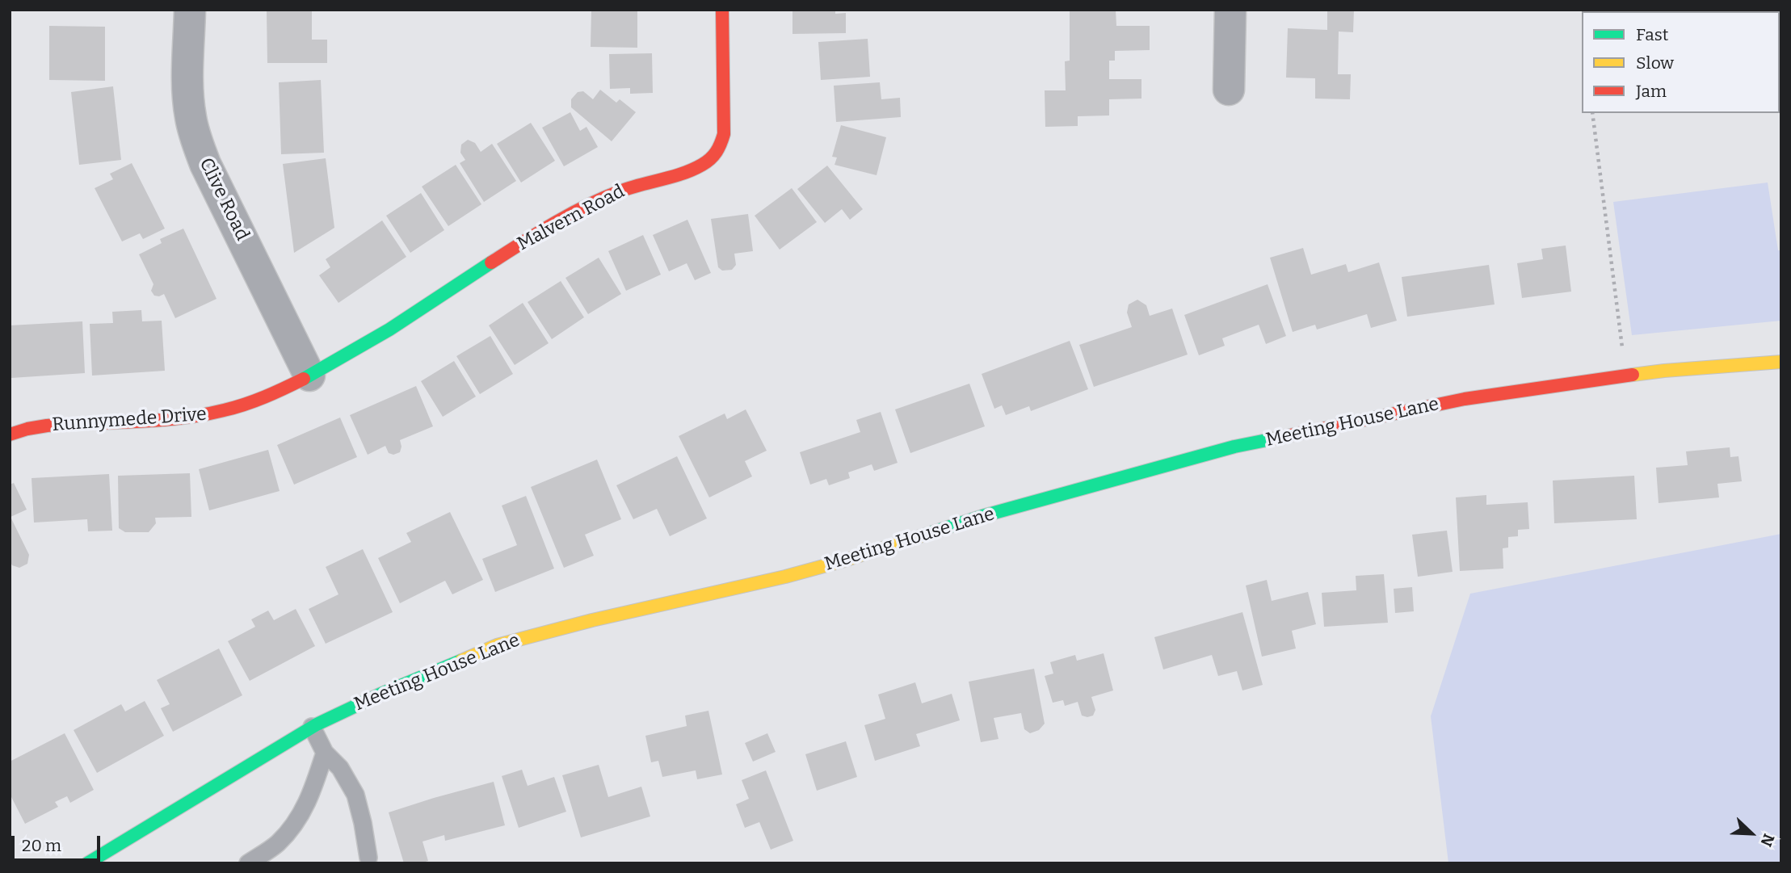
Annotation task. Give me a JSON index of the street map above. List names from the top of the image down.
{
  "streets": {
    "street": [
      "Clive Road",
      "Malvern Road",
      "Runnymede Drive",
      "Meeting House Lane"
    ]
  },
  "crossings": [
    ["Clive Road", "Malvern Road"],
    ["Clive Road", "Runnymede Drive"],
    ["Malvern Road", "Runnymede Drive"]
  ],
  "legend": ["Fast", "Slow", "Jam"],
  "scale_bar": "20 m",
  "north": "bottom right"
}
